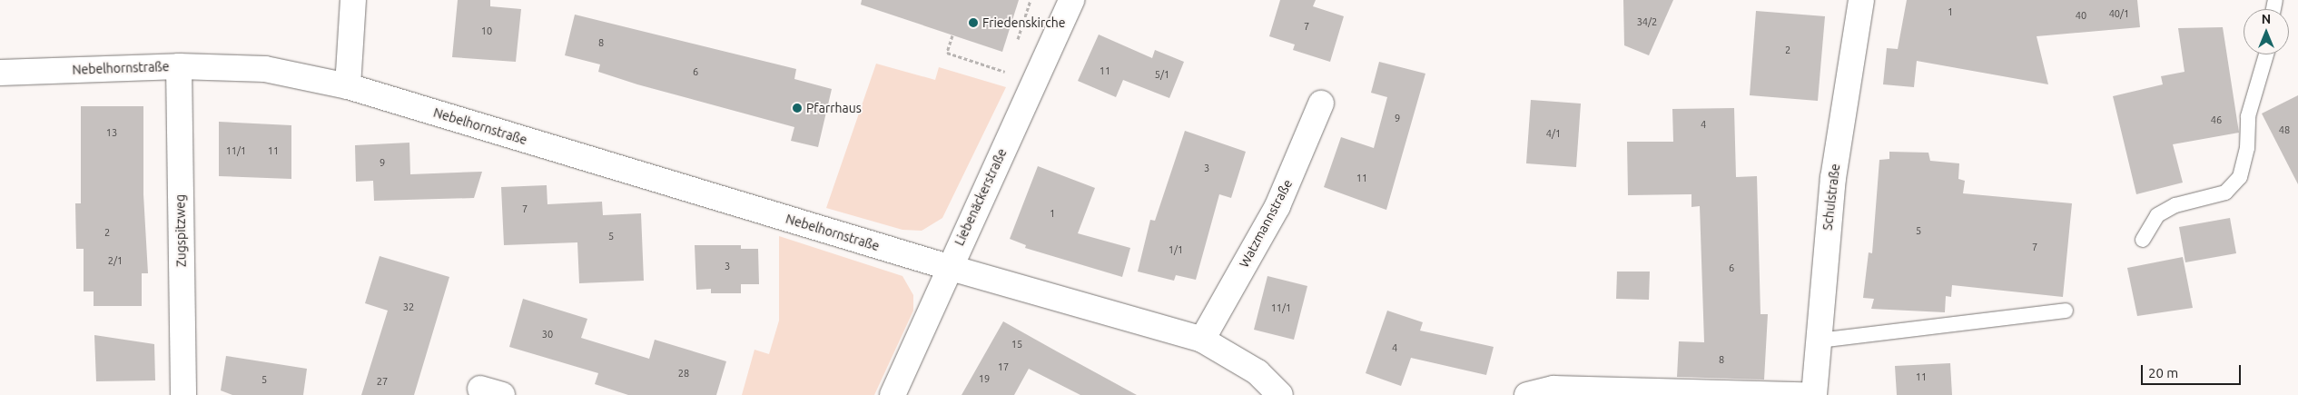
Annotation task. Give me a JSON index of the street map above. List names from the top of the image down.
{
  "streets": {
    "street": [
      "Nebelhornstraße",
      "Liebenäckerstraße",
      "Schulstraße",
      "Watzmannstraße",
      "Zugspitzweg"
    ]
  },
  "crossings": [
    ["Nebelhornstraße", "Liebenäckerstraße"],
    ["Nebelhornstraße", "Zugspitzweg"]
  ],
  "places": ["Friedenskirche", "Pfarrhaus"],
  "house_numbers": [
    "1",
    "40/1",
    "40",
    "34/2",
    "7",
    "10",
    "8",
    "2",
    "11",
    "6",
    "5/1",
    "9",
    "46",
    "4",
    "48",
    "13",
    "4/1",
    "11/1",
    "11",
    "9",
    "3",
    "11",
    "7",
    "1",
    "5",
    "2",
    "5",
    "7",
    "1/1",
    "2/1",
    "3",
    "6",
    "32",
    "11/1",
    "30",
    "15",
    "4",
    "8",
    "17",
    "28",
    "11",
    "19",
    "5",
    "27"
  ],
  "scale_bar": "20 m",
  "north": "top"
}
